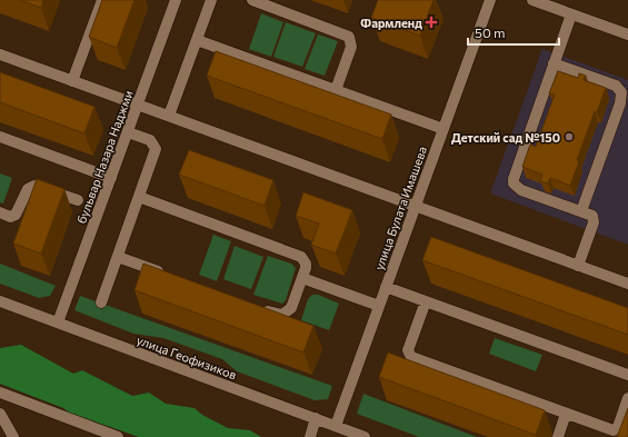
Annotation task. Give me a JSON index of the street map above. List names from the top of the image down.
{
  "streets": {
    "street": ["бульвар Назара Наджми", "улица Булата Имашева", "улица Геофизиков"]
  },
  "crossings": [
    ["бульвар Назара Наджми", "улица Геофизиков"],
    ["улица Булата Имашева", "улица Геофизиков"]
  ],
  "places": {
    "health": ["Фармленд"],
    "other": ["Детский сад №150"]
  },
  "scale_bar": "50 m"
}
